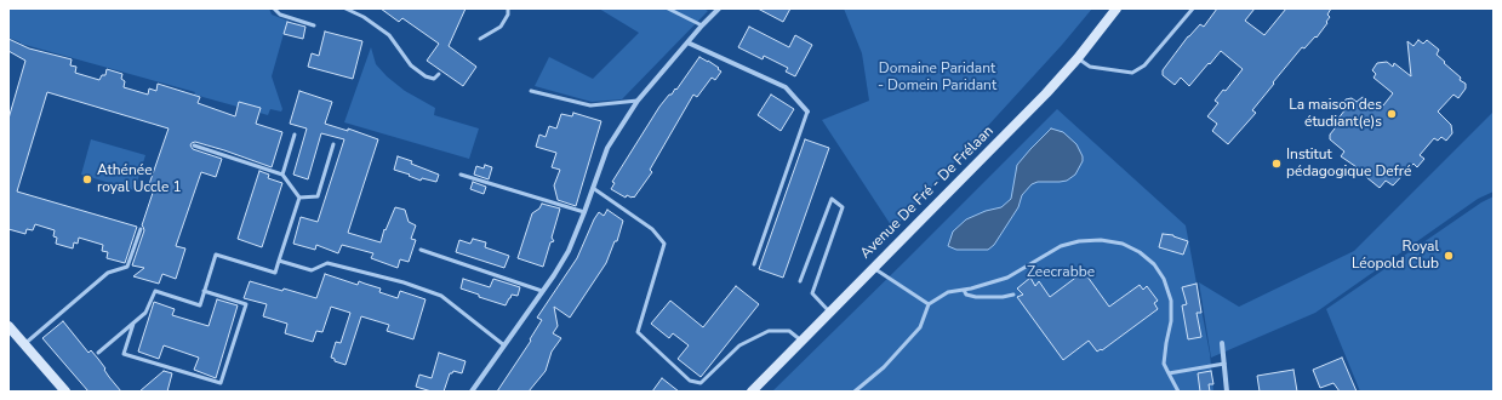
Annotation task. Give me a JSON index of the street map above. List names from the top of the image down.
{
  "streets": {
    "main road": ["Avenue De Fré - De Frélaan"]
  },
  "parks": ["Domaine Paridant - Domein Paridant", "Zeecrabbe"],
  "places": [
    "La maison des étudiant(e)s",
    "Institut pédagogique Defré",
    "Athénée royal Uccle 1",
    "Royal Léopold Club"
  ]
}
